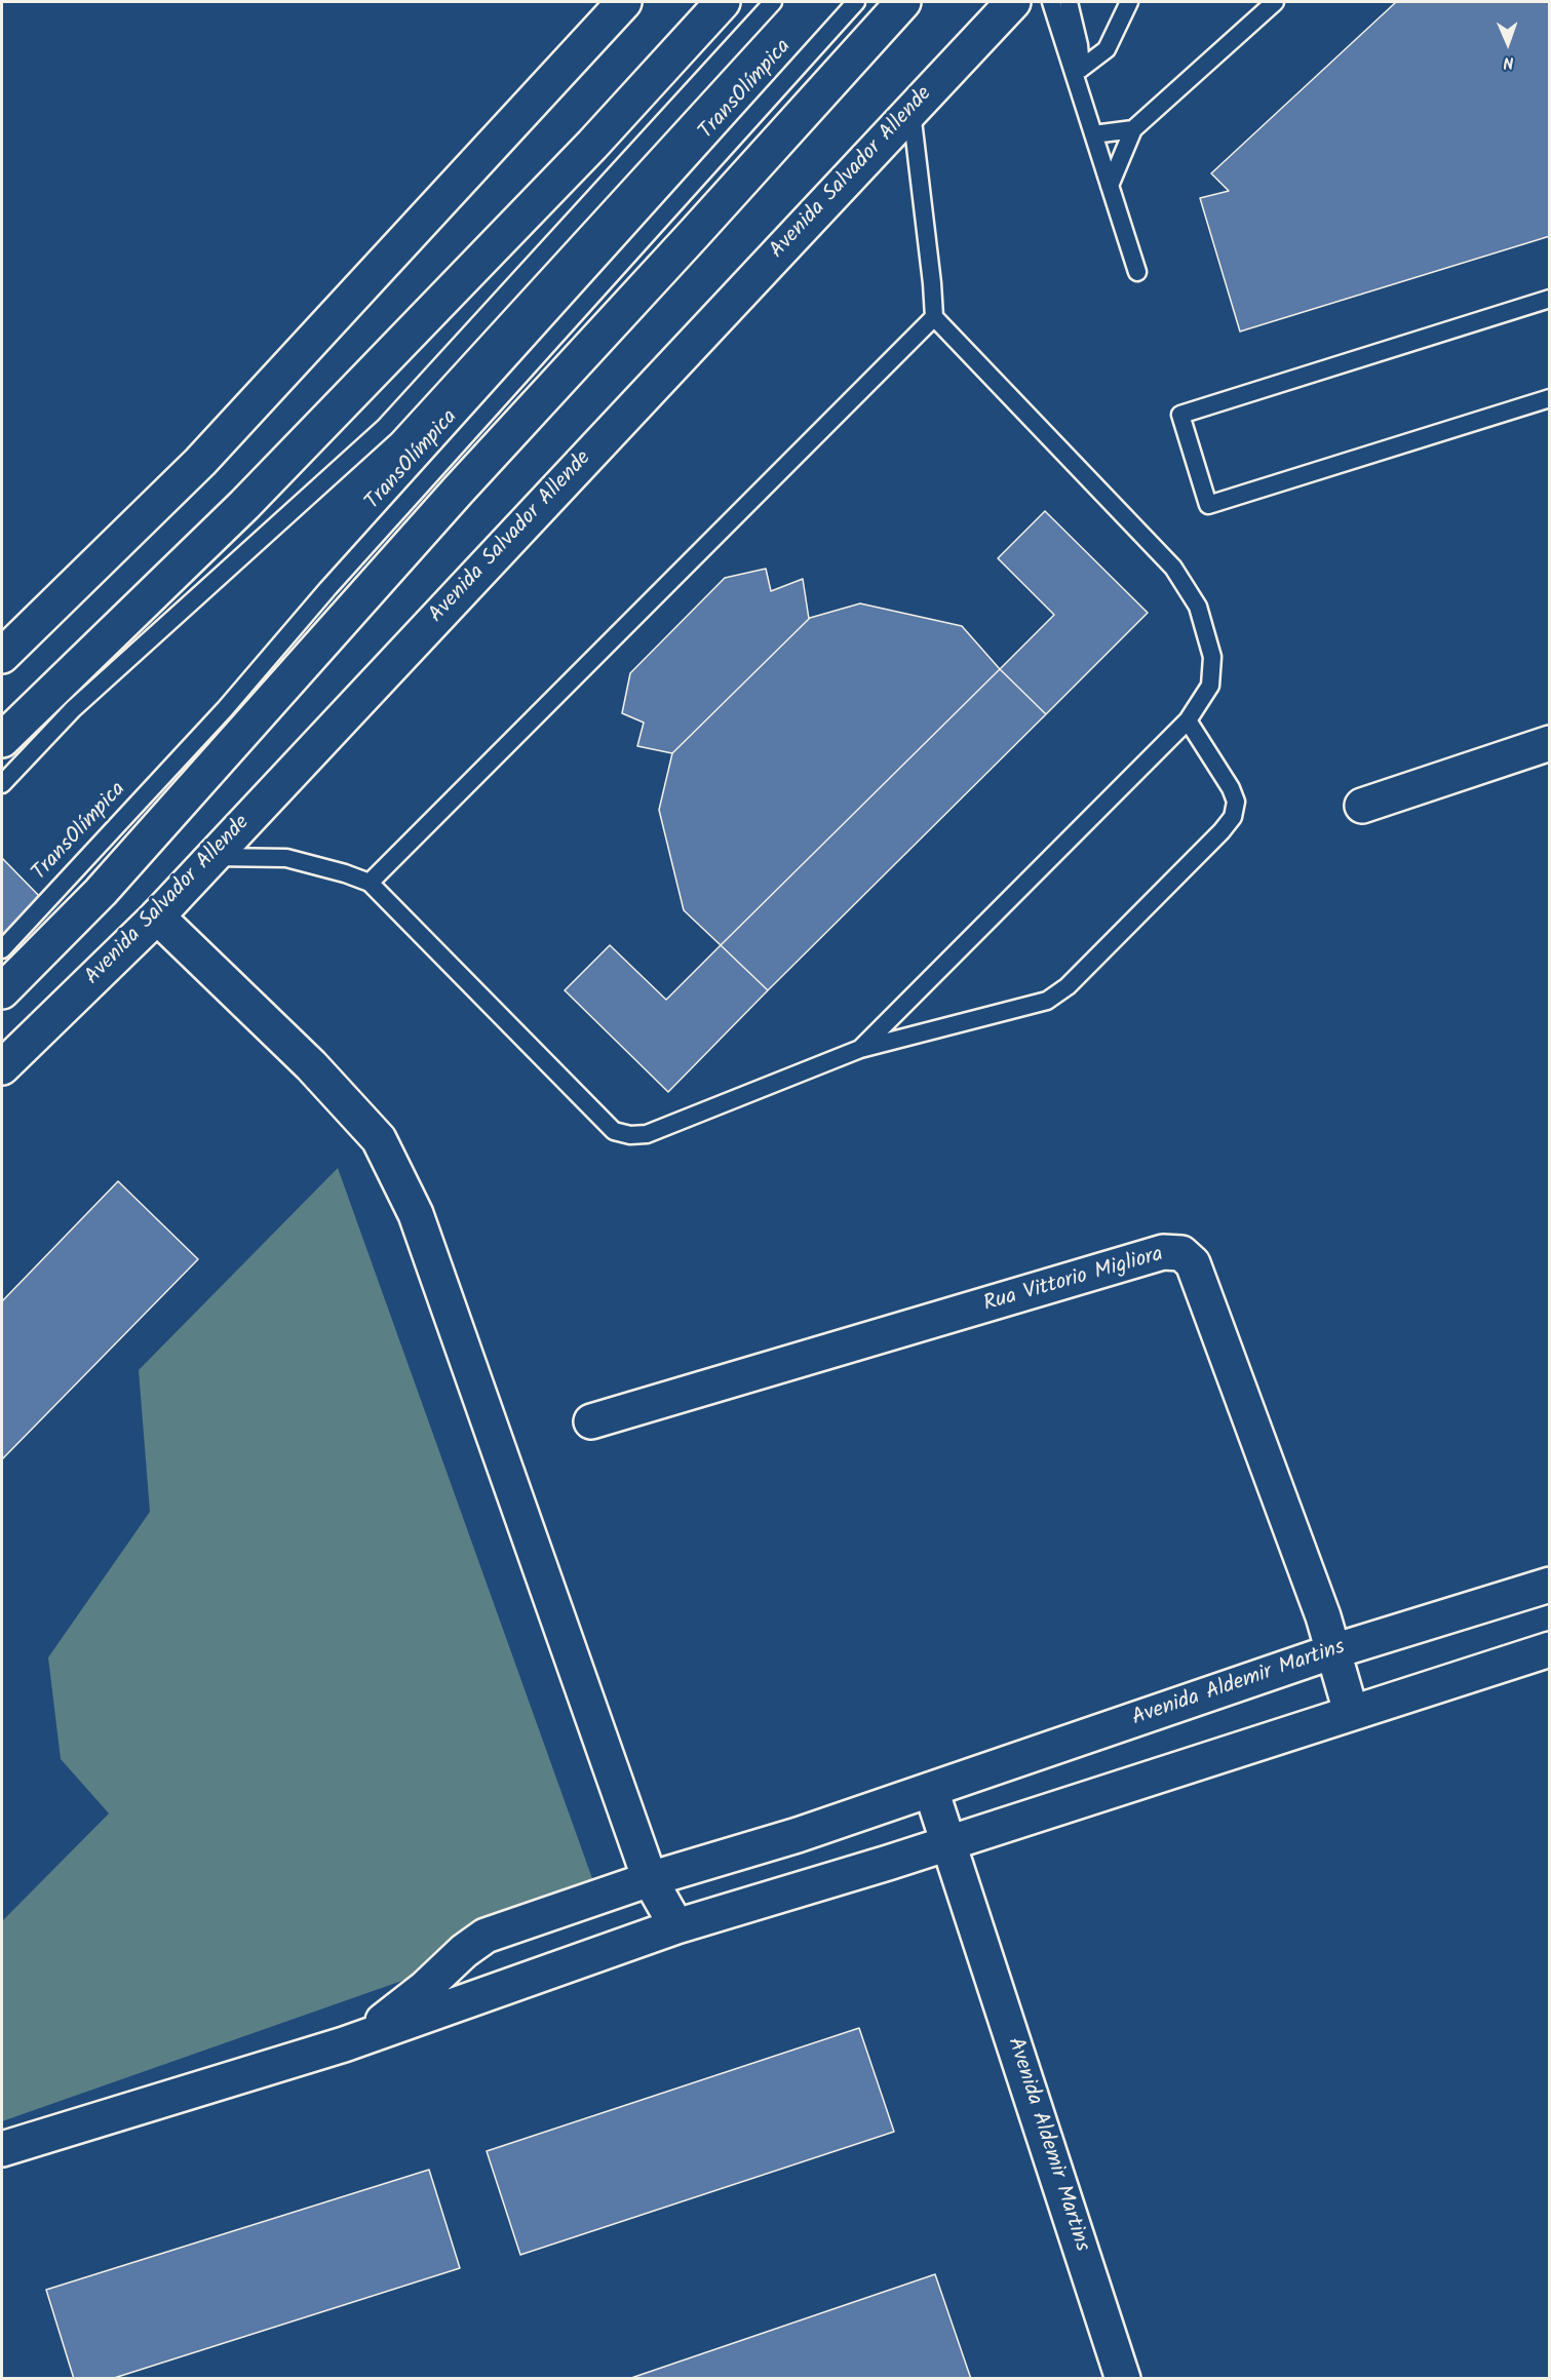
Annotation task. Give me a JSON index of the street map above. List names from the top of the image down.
{
  "streets": {
    "main road": ["Avenida Salvador Allende", "Rua Vittorio Migliora", "Avenida Aldemir Martins"],
    "lane": ["TransOlímpica"]
  },
  "crossings": [
    ["Rua Vittorio Migliora", "Avenida Aldemir Martins"]
  ],
  "north": "bottom"
}
